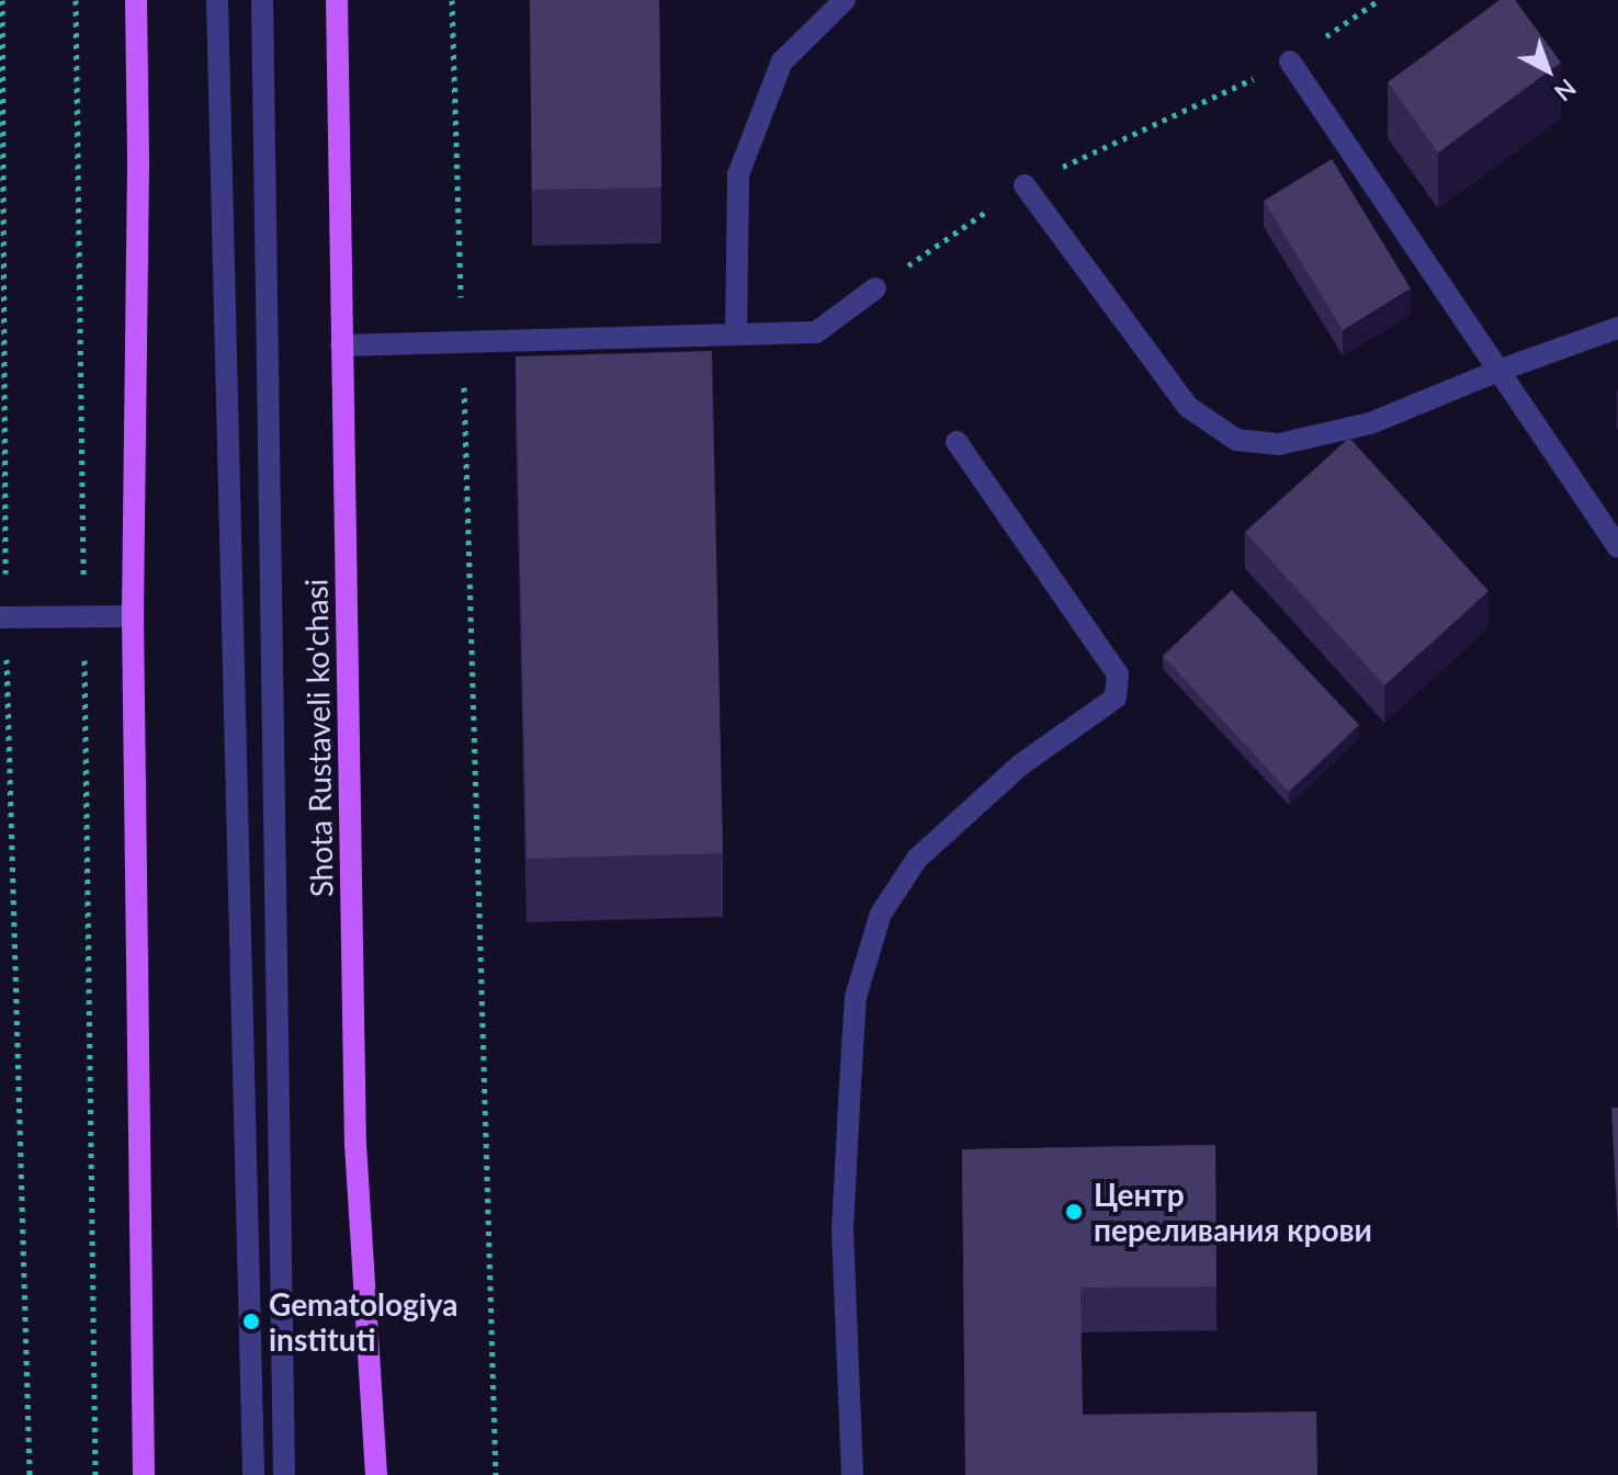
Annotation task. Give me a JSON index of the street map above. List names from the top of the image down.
{
  "streets": {
    "main road": ["Shota Rustaveli ko'chasi"]
  },
  "places": ["Центр переливания крови", "Gematologiya instituti"],
  "north": "bottom right"
}
